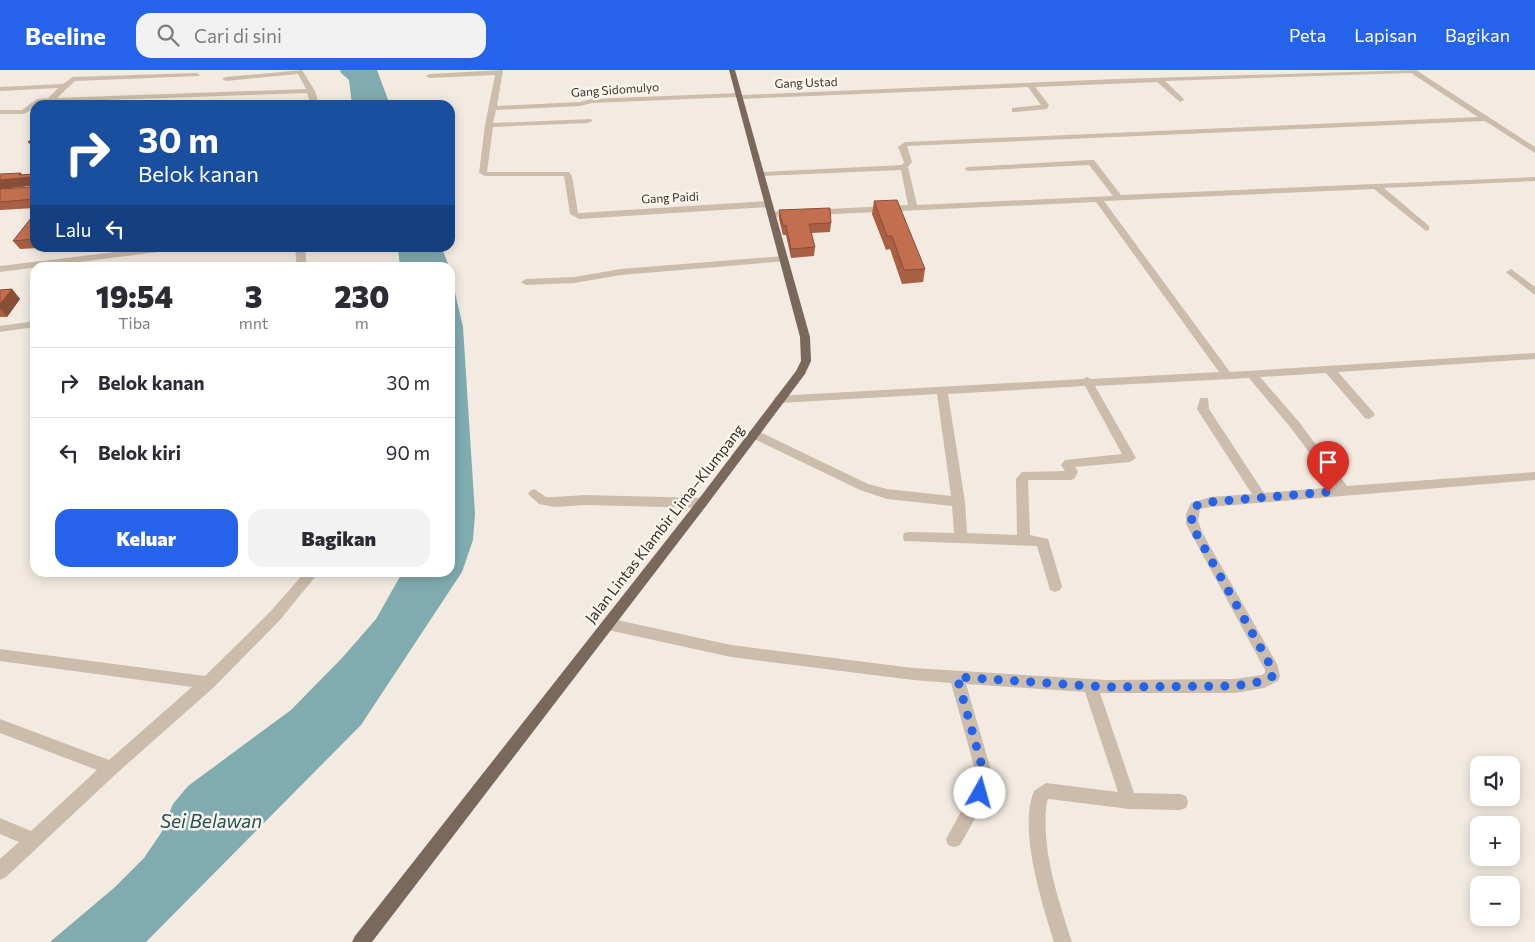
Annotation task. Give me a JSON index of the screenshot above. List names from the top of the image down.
{
  "streets": {
    "main road": ["Jalan Lintas Klambir Lima–Klumpang"],
    "street": ["Gang Ustad", "Gang Sidomulyo", "Gang Paidi"]
  },
  "crossings": [
    ["Gang Ustad", "Gang Sidomulyo"],
    ["Gang Ustad", "Jalan Lintas Klambir Lima–Klumpang"],
    ["Gang Sidomulyo", "Jalan Lintas Klambir Lima–Klumpang"],
    ["Gang Paidi", "Jalan Lintas Klambir Lima–Klumpang"]
  ],
  "water": ["Sei Belawan"],
  "page": {
    "header": "Beeline",
    "search": "Cari di sini",
    "nav": ["Peta", "Lapisan", "Bagikan"],
    "turn": ["30 m", "Belok kanan"],
    "then": "Lalu",
    "eta": [
      "19:54",
      "Tiba",
      "3",
      "mnt",
      "230",
      "m"
    ],
    "list": [
      {
        "name": "Belok kanan",
        "value": "30 m"
      },
      {
        "name": "Belok kiri",
        "value": "90 m"
      }
    ],
    "buttons": ["Keluar", "Bagikan"],
    "map_buttons": ["+", "−"]
  }
}
